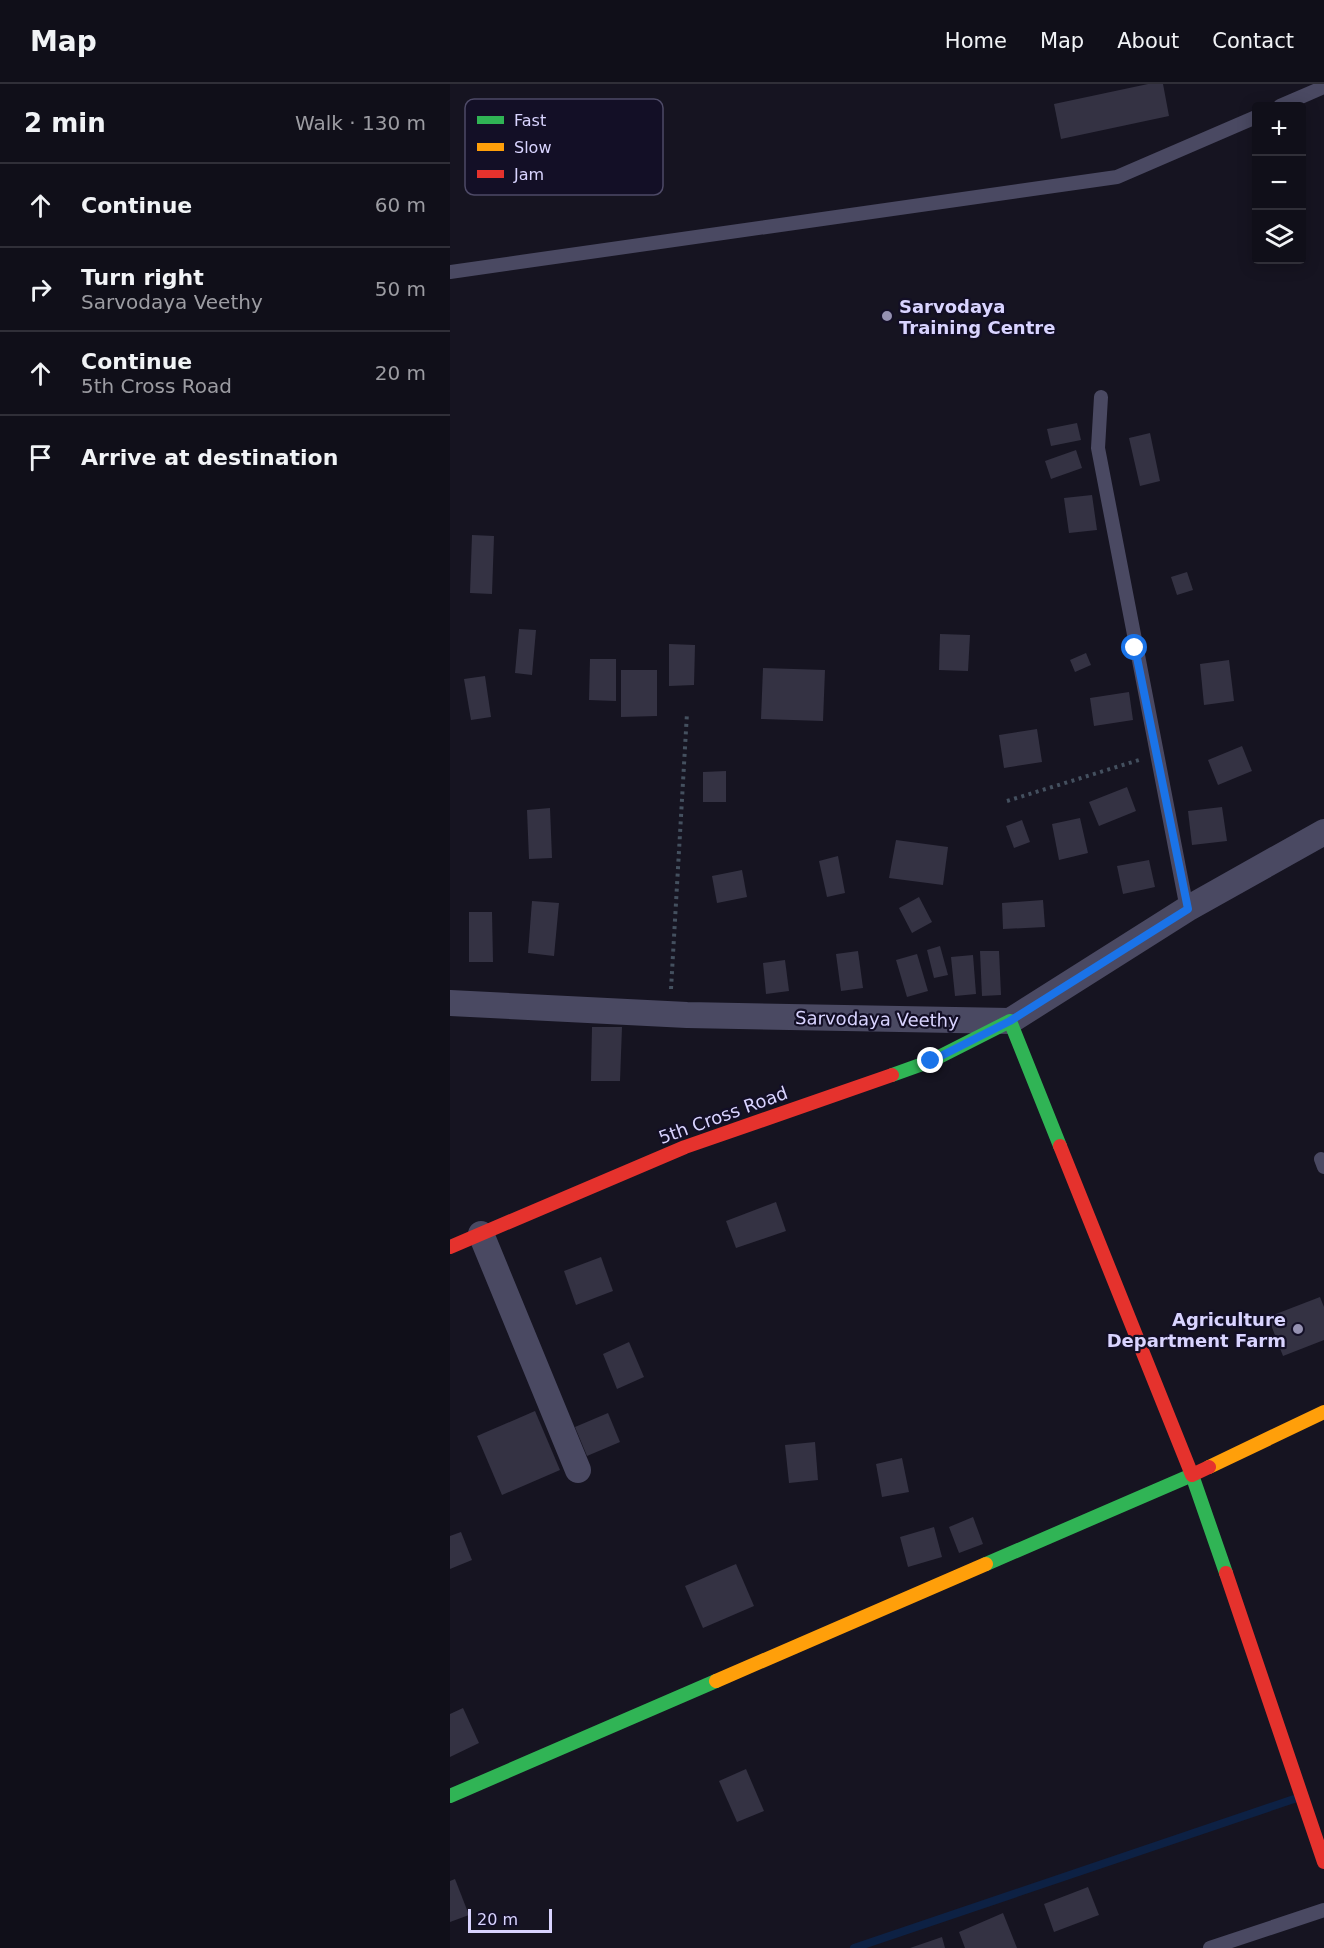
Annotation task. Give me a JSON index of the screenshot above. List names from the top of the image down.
{
  "streets": {
    "street": ["Sarvodaya Veethy", "5th Cross Road"]
  },
  "crossings": [
    ["Sarvodaya Veethy", "5th Cross Road"]
  ],
  "places": ["Sarvodaya Training Centre", "Agriculture Department Farm"],
  "legend": ["Fast", "Slow", "Jam"],
  "scale_bar": "20 m",
  "page": {
    "header": "Map",
    "nav": [
      "Home",
      "Map",
      "About",
      "Contact"
    ],
    "heading": ["2 min", "Walk · 130 m"],
    "map_buttons": ["+", "−"],
    "list": [
      ["Continue", "60 m"],
      ["Turn right", "Sarvodaya Veethy", "50 m"],
      ["Continue", "5th Cross Road", "20 m"],
      "Arrive at destination"
    ],
    "scale": "20 m"
  }
}
